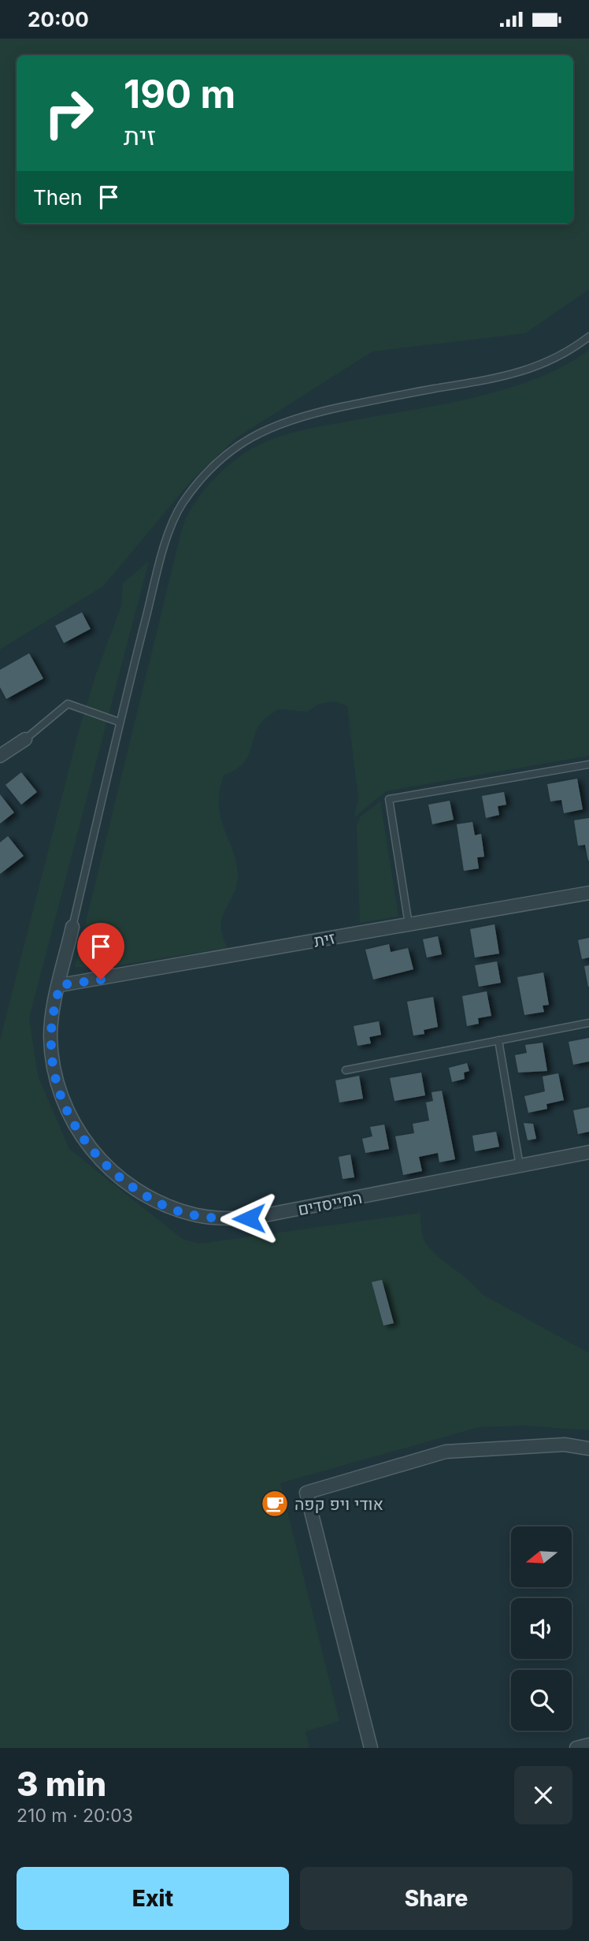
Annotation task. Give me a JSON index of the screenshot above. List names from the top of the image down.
{
  "streets": {
    "street": ["זית", "המייסדים"]
  },
  "crossings": [
    ["זית", "המייסדים"]
  ],
  "places": {
    "cafe": ["אודי ויפ קפה"]
  },
  "north": "left",
  "page": {
    "status": "20:00",
    "turn": ["190 m", "זית"],
    "then": "Then",
    "heading": ["3 min", "210 m · 20:03"],
    "buttons": ["Exit", "Share"]
  }
}
